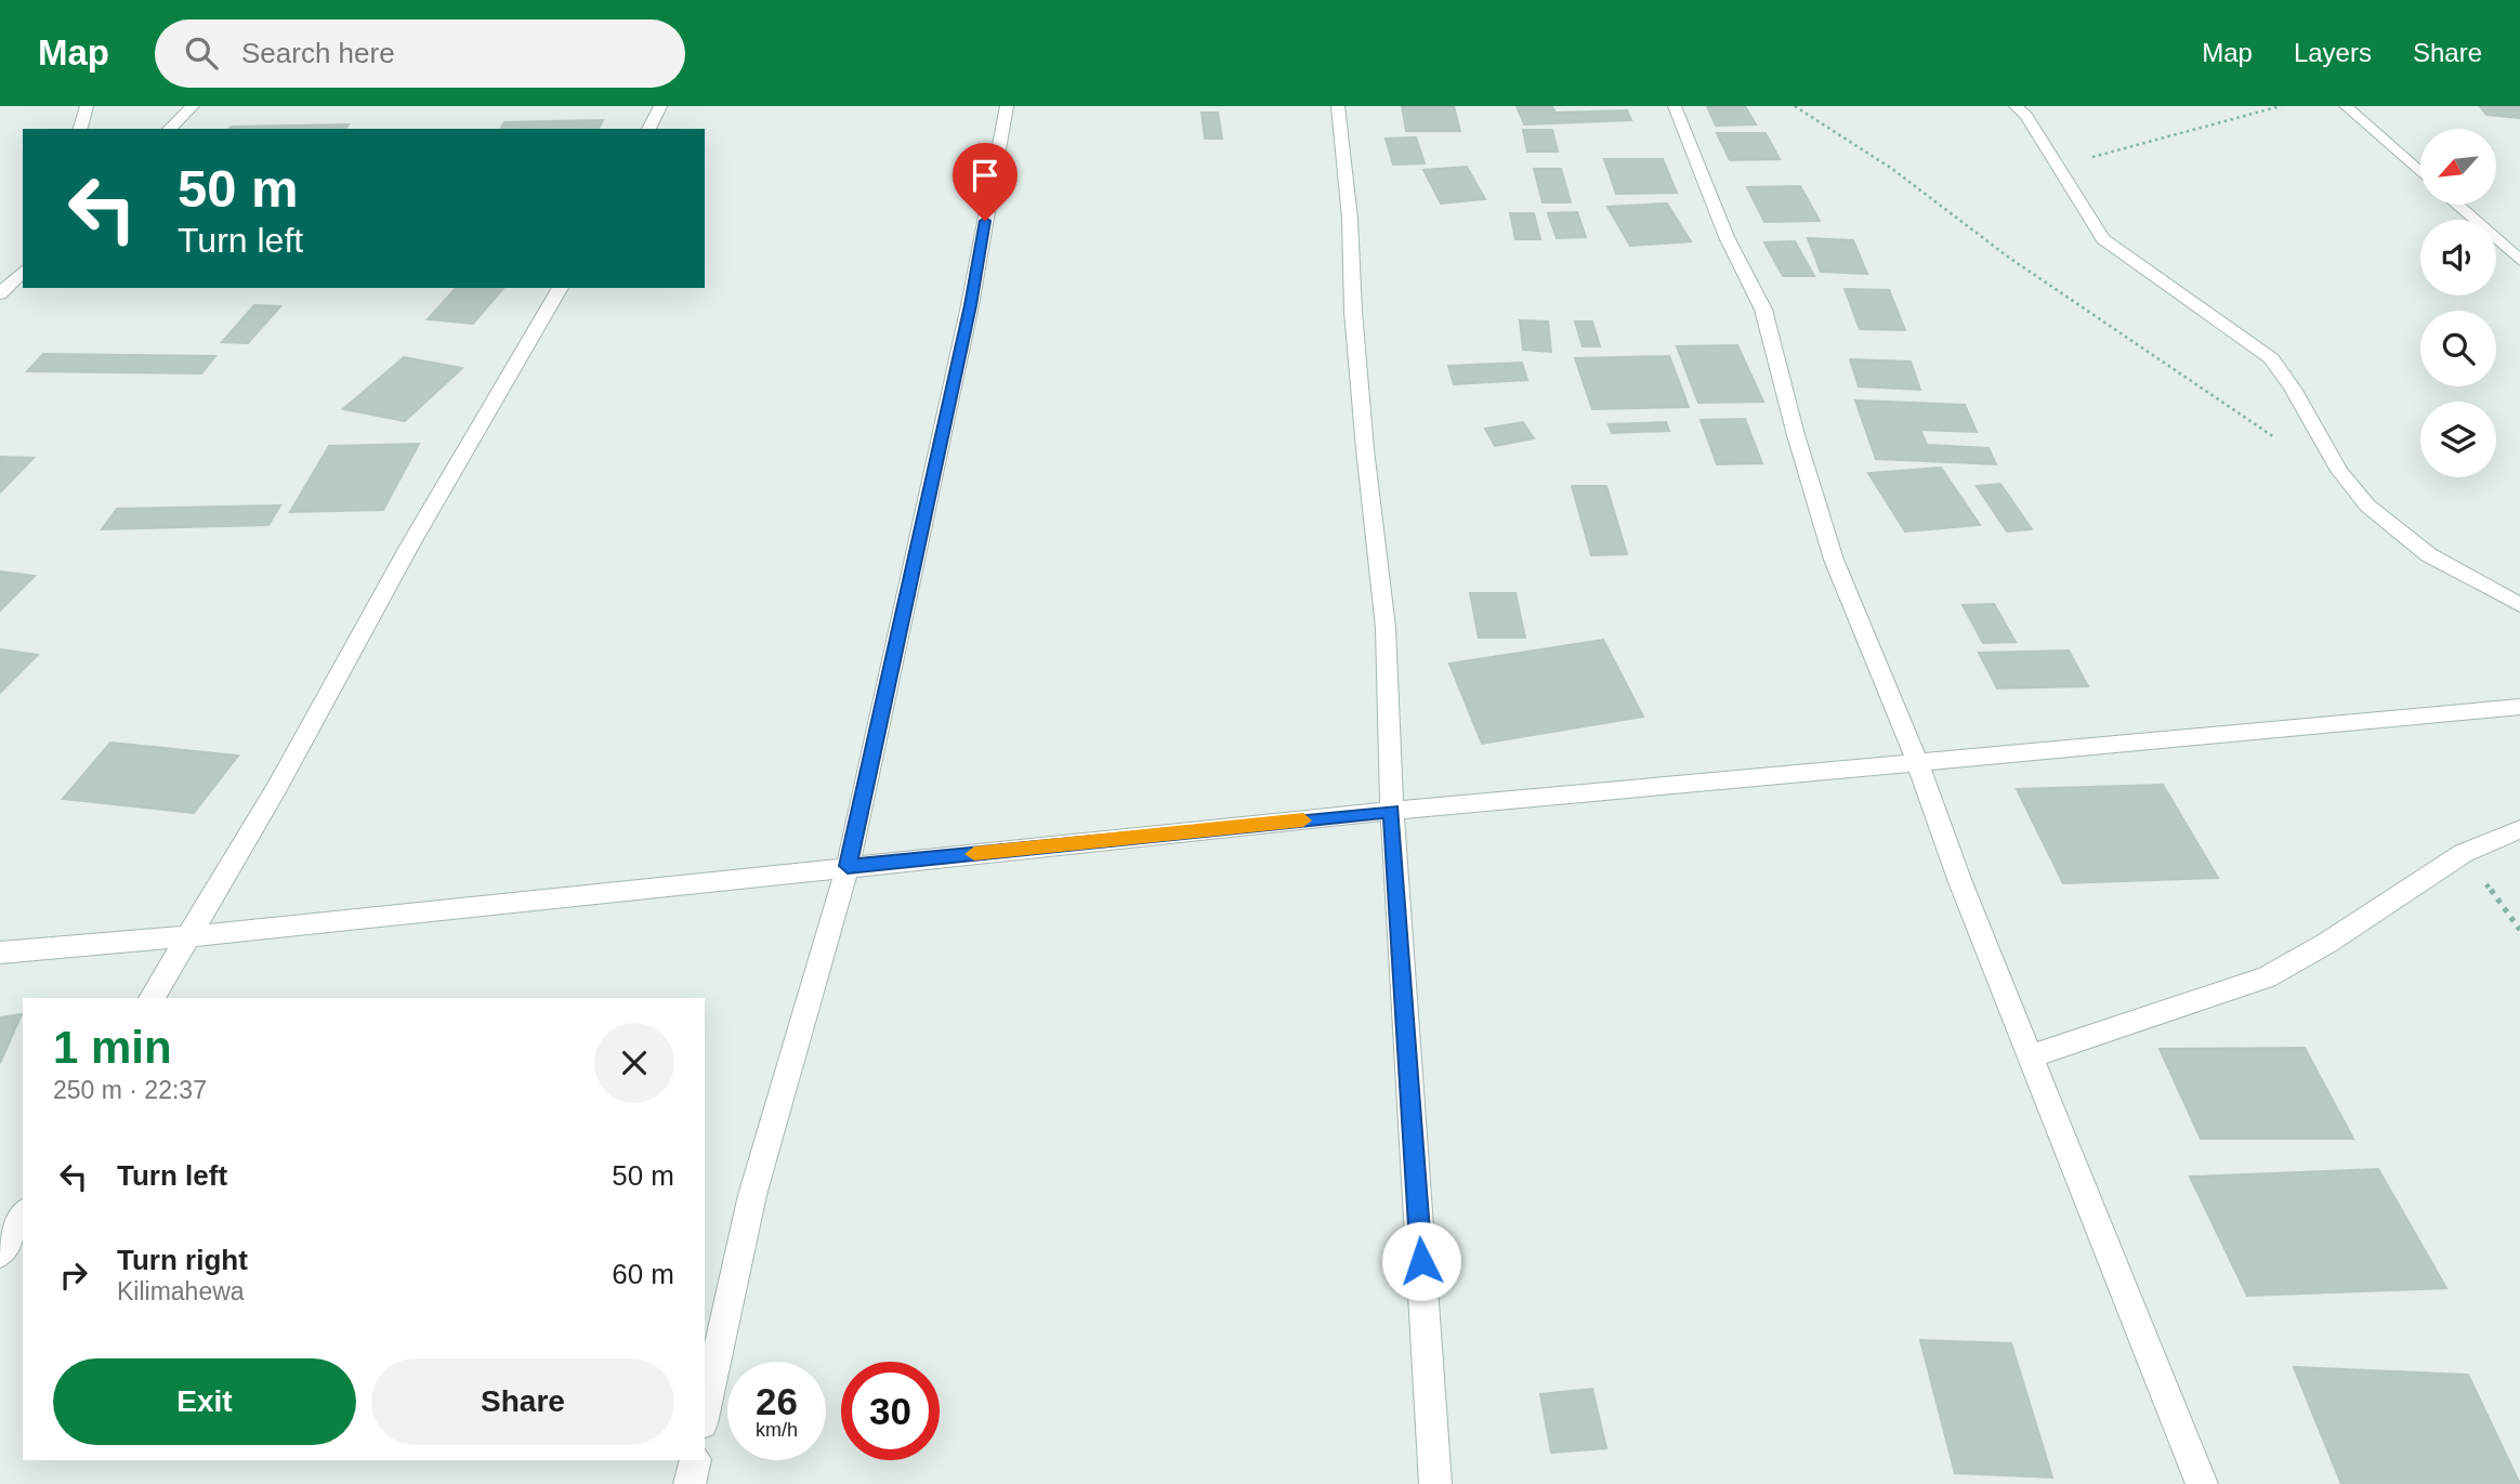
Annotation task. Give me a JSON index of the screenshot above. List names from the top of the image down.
{
  "north": "bottom left",
  "page": {
    "header": "Map",
    "search": "Search here",
    "nav": ["Map", "Layers", "Share"],
    "turn": ["50 m", "Turn left"],
    "heading": ["1 min", "250 m · 22:37"],
    "list": [
      {
        "name": "Turn left",
        "value": "50 m"
      },
      {
        "name": "Turn right",
        "note": "Kilimahewa",
        "value": "60 m"
      }
    ],
    "buttons": ["Exit", "Share"],
    "speed": "26 km/h",
    "limit": "30"
  }
}
